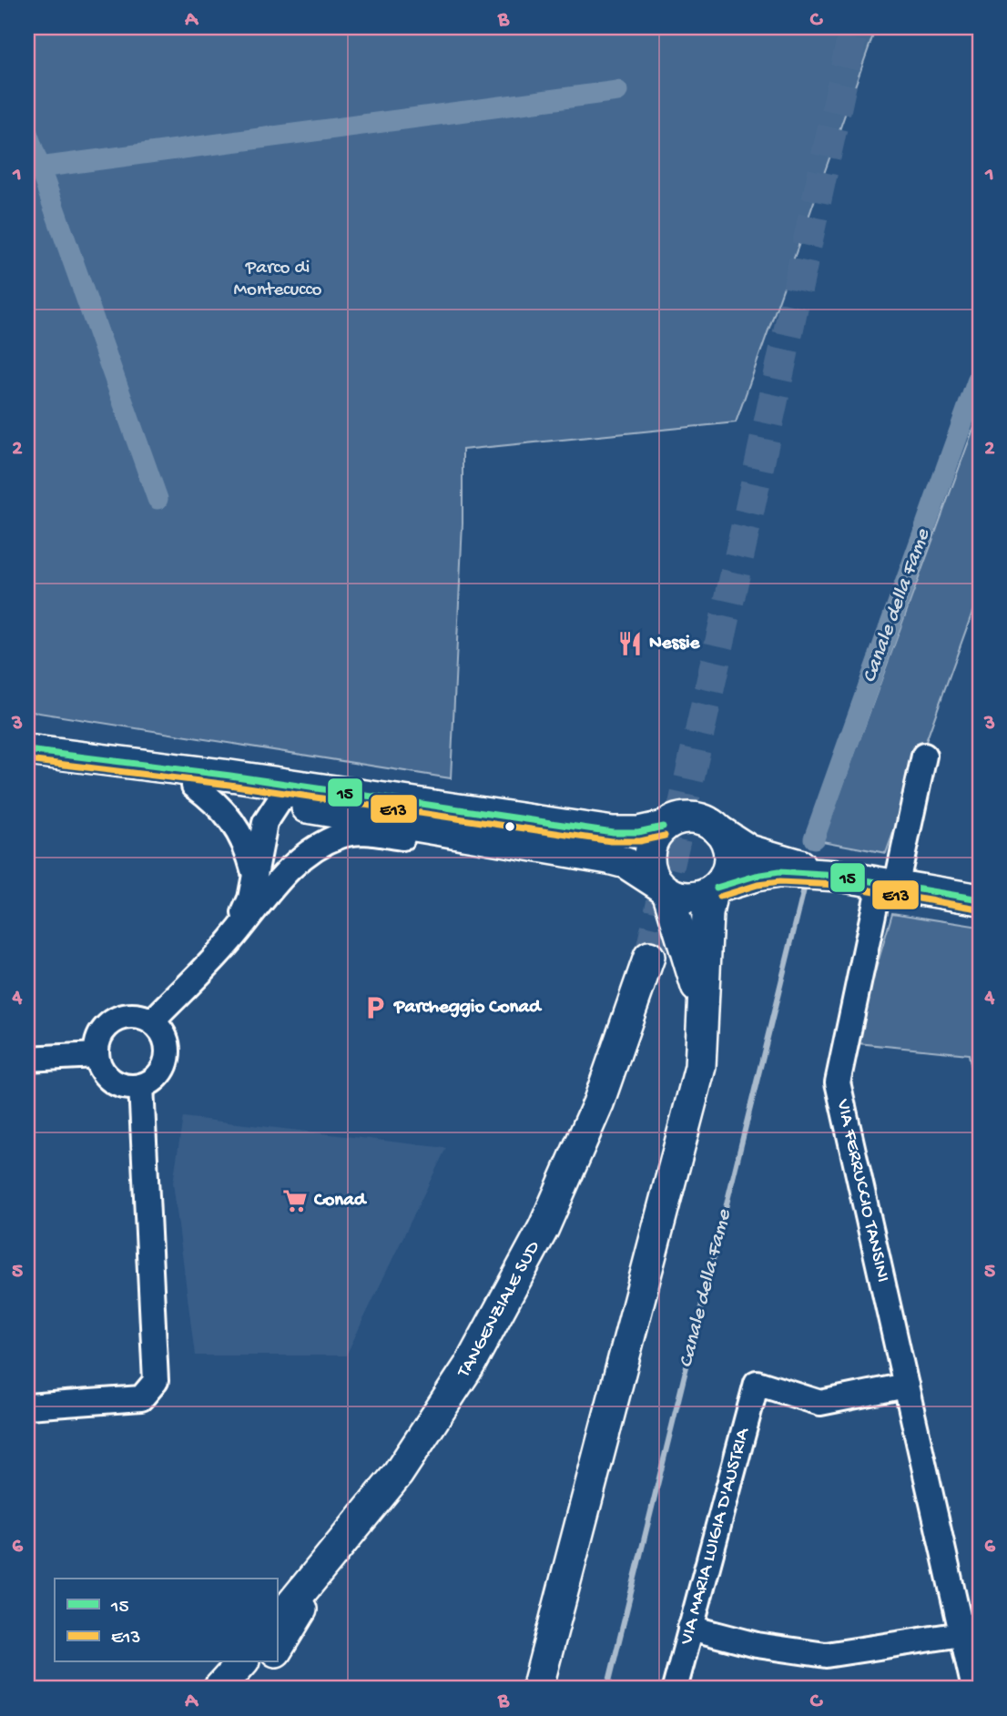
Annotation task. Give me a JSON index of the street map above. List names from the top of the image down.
{
  "streets": {
    "main road": ["TANGENZIALE SUD"],
    "street": ["VIA FERRUCCIO TANSINI", "VIA MARIA LUIGIA D'AUSTRIA"]
  },
  "crossings": [
    ["VIA FERRUCCIO TANSINI", "VIA MARIA LUIGIA D'AUSTRIA"]
  ],
  "water": ["Canale della Fame"],
  "parks": ["Parco di Montecucco"],
  "places": {
    "restaurant": ["Nessie"],
    "parking": ["Parcheggio Conad"],
    "supermarket": ["Conad"]
  },
  "lines": ["transit line 15", "transit line E13"],
  "legend": ["15", "E13"],
  "grid": {
    "columns": ["A", "B", "C"],
    "rows": [
      "1",
      "2",
      "3",
      "4",
      "5",
      "6"
    ]
  }
}
